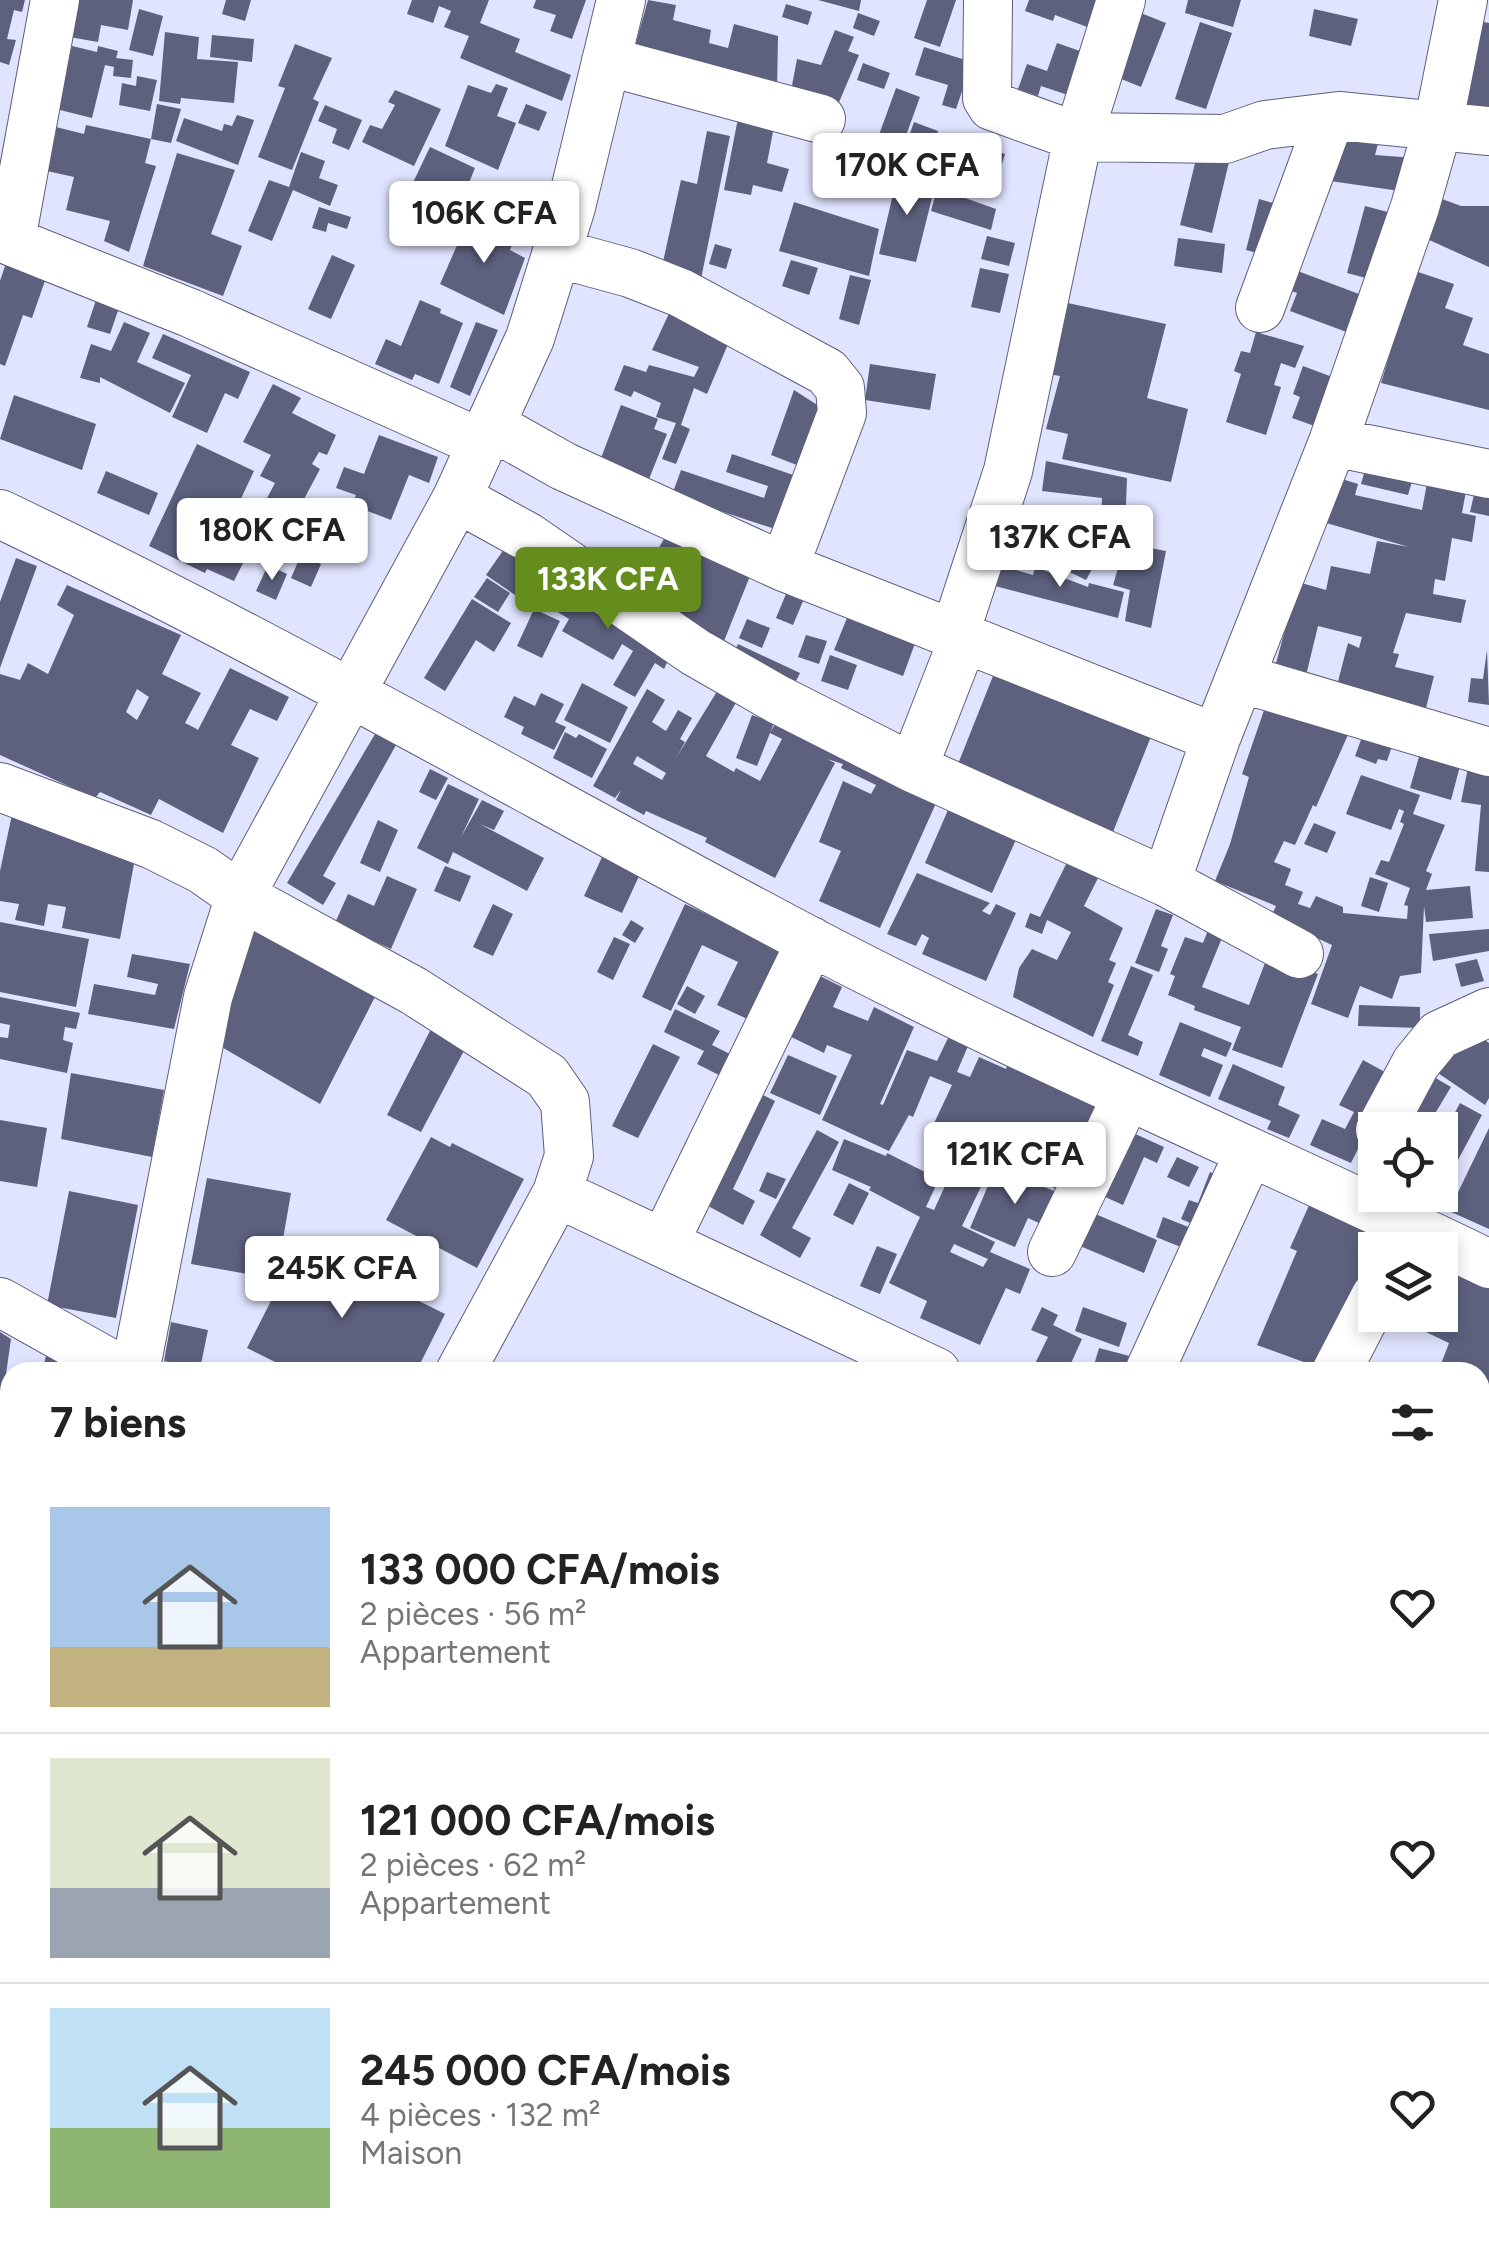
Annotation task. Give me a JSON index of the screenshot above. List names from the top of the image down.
{
  "page": {
    "price": [
      "170K CFA",
      "106K CFA",
      "180K CFA",
      "137K CFA",
      "133K CFA",
      "121K CFA",
      "245K CFA"
    ],
    "heading": "7 biens",
    "list": [
      {
        "name": "133 000 CFA/mois",
        "note": "2 pièces · 56 m² · Appartement"
      },
      {
        "name": "121 000 CFA/mois",
        "note": "2 pièces · 62 m² · Appartement"
      },
      {
        "name": "245 000 CFA/mois",
        "note": "4 pièces · 132 m² · Maison"
      }
    ]
  }
}
